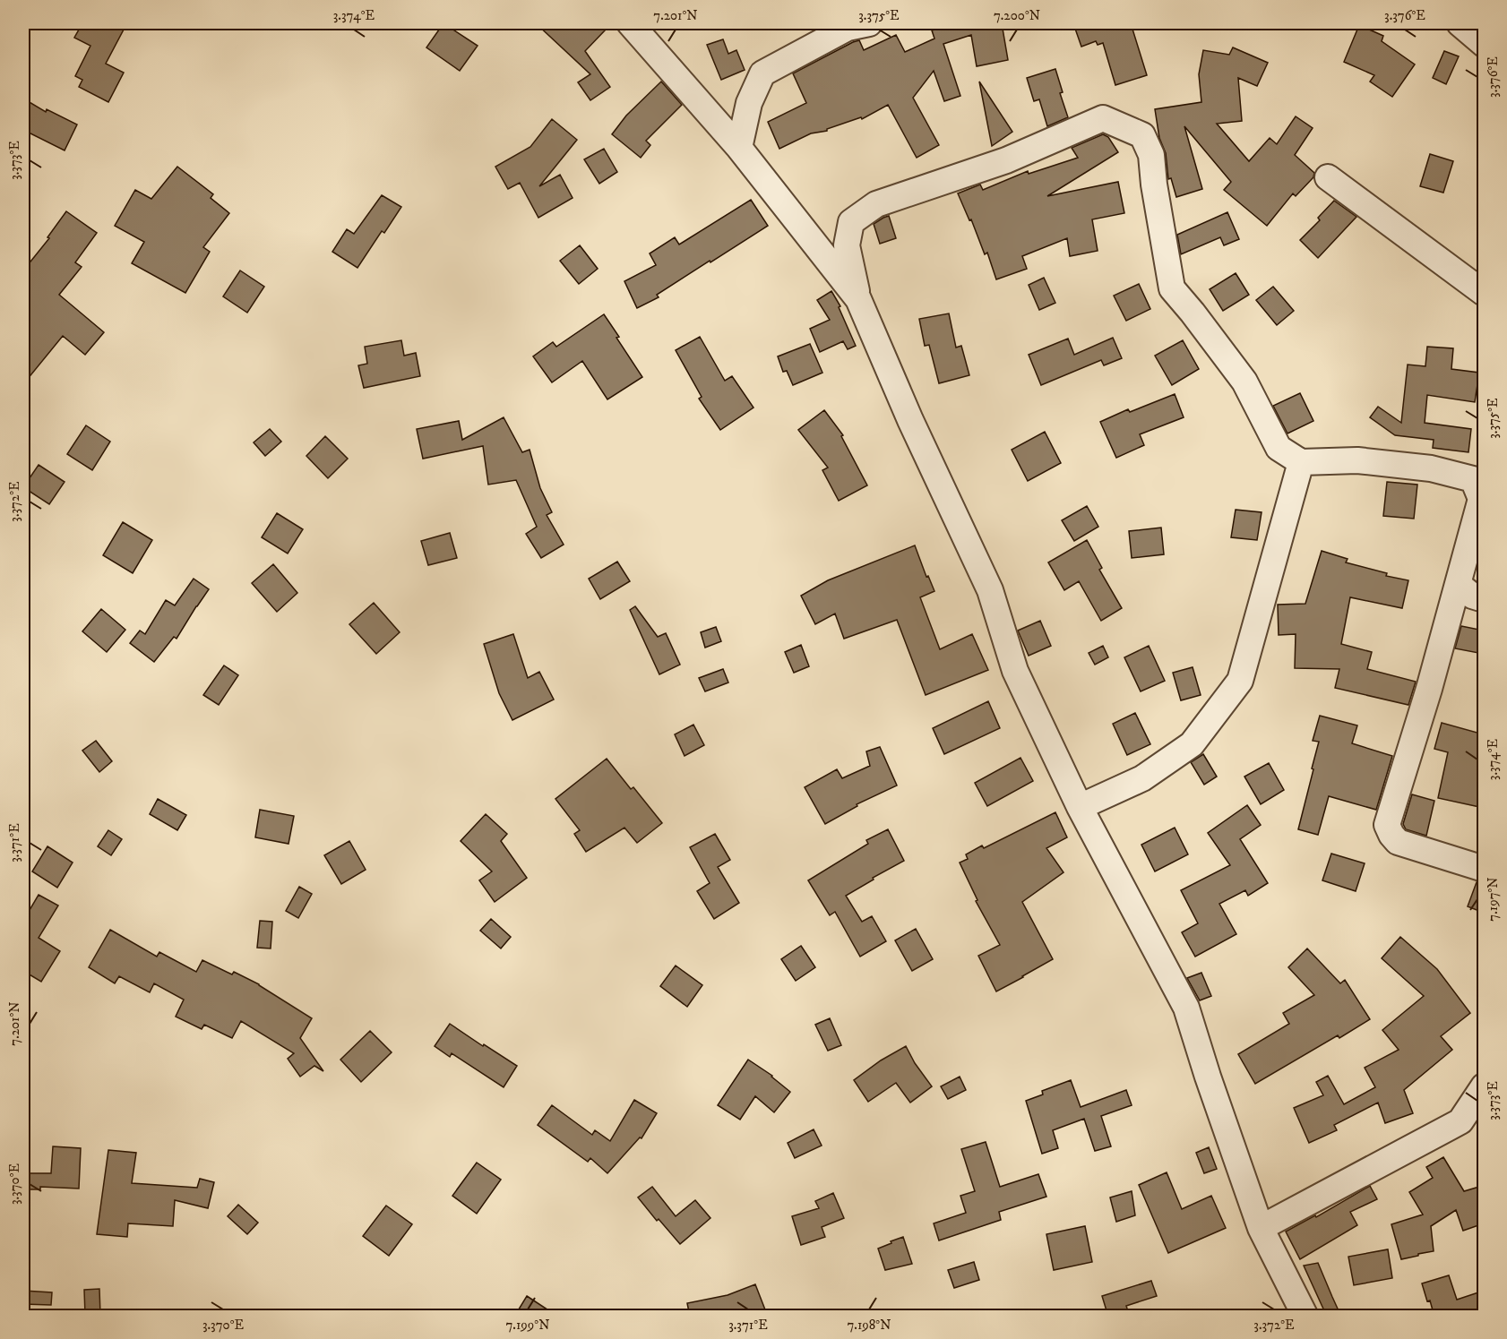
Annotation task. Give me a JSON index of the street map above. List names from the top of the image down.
{
  "coordinates": [
    "3.374°E",
    "7.201°N",
    "3.375°E",
    "7.200°N",
    "3.376°E",
    "3.373°E",
    "3.372°E",
    "3.371°E",
    "7.197°N",
    "3.370°E",
    "7.199°N",
    "7.198°N"
  ]
}
